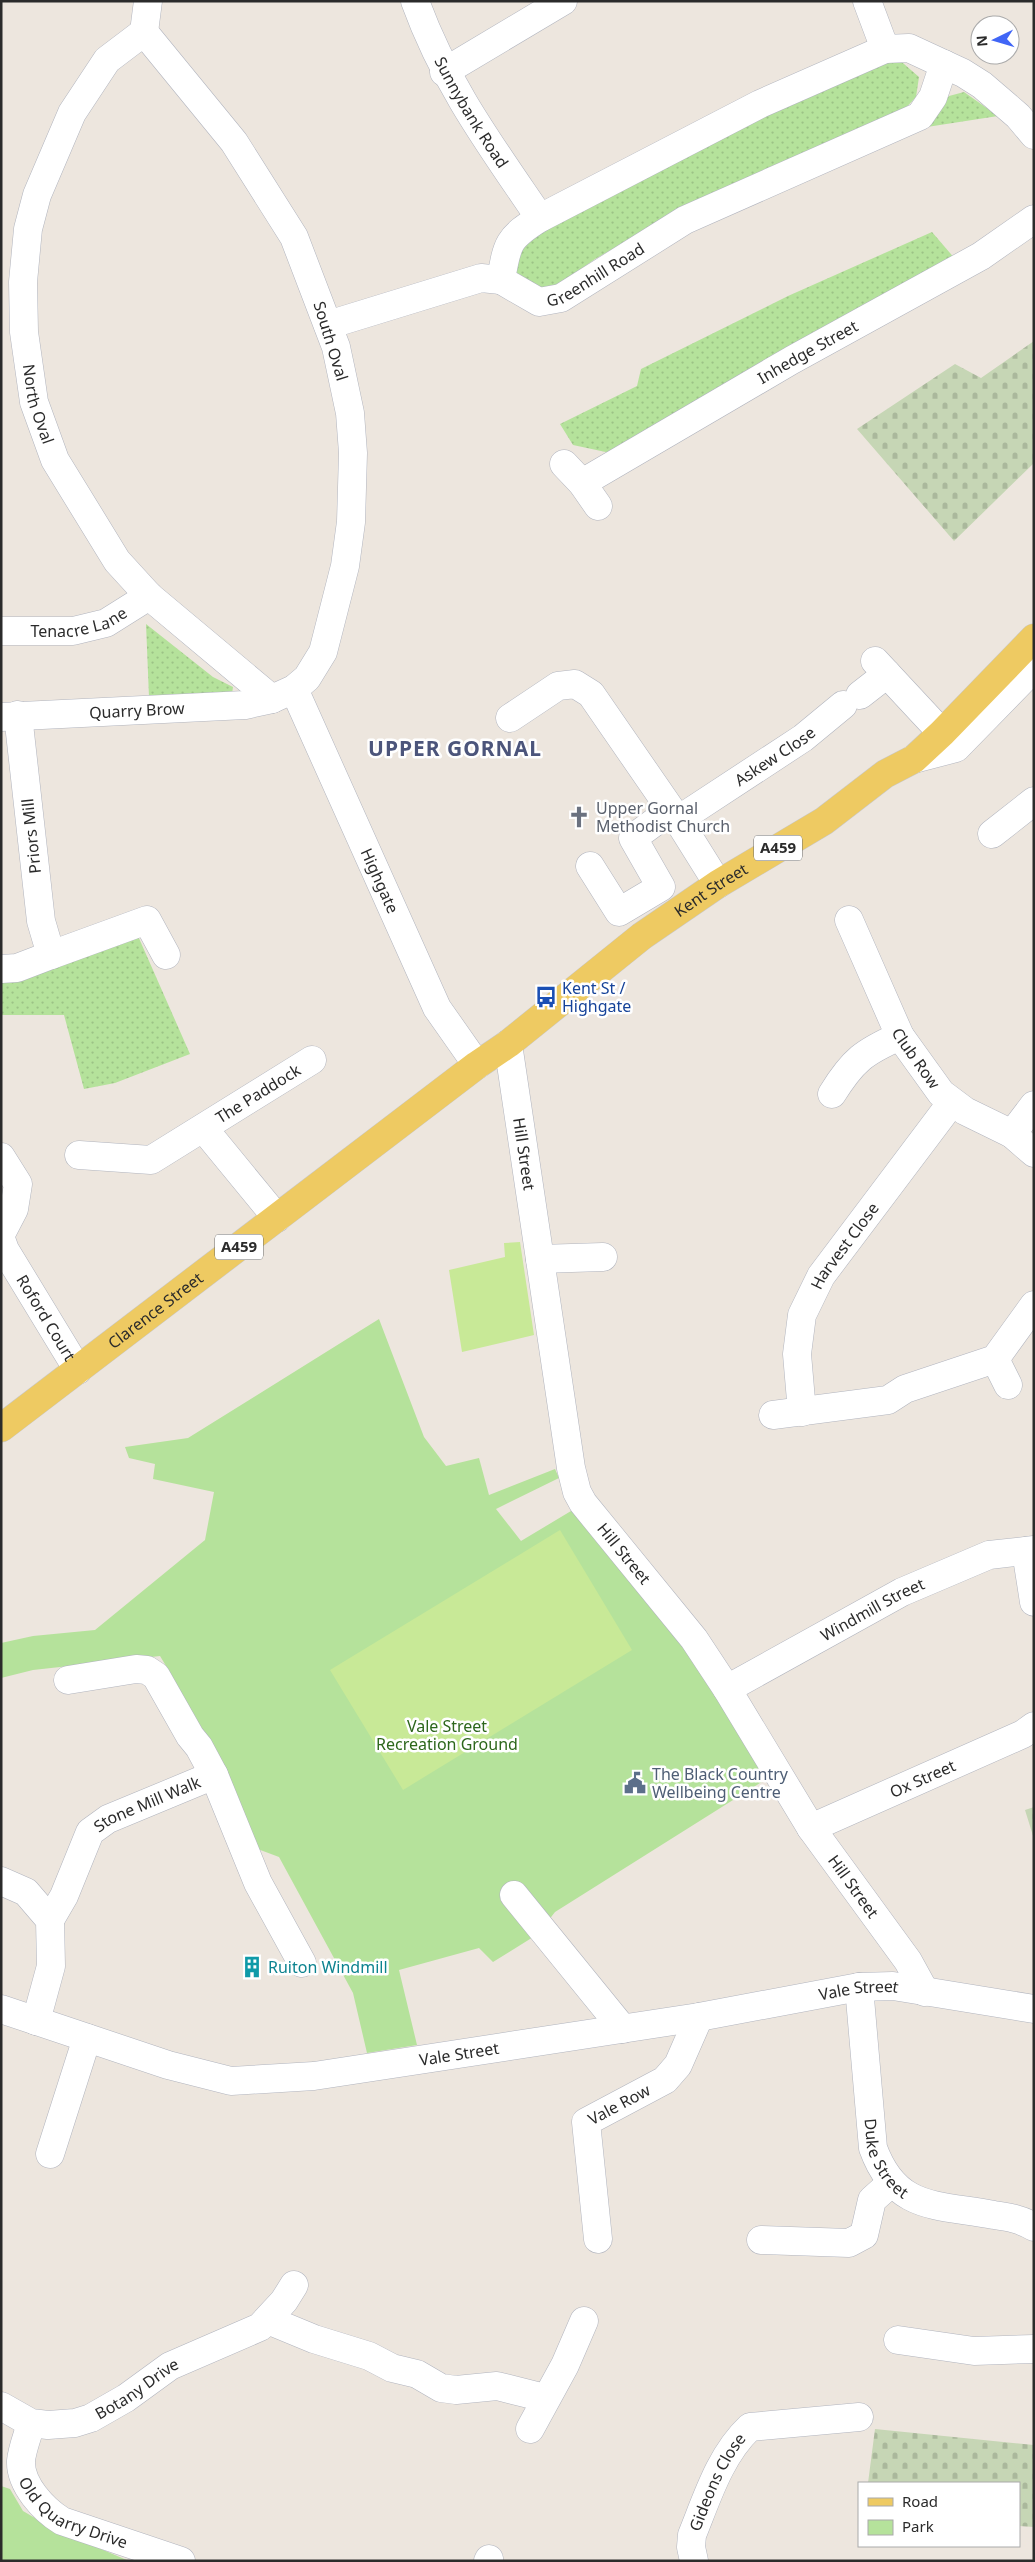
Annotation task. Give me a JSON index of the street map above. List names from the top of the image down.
{
  "streets": {
    "main road": ["A459", "Kent Street", "Clarence Street"],
    "street": [
      "Sunnybank Road",
      "Greenhill Road",
      "South Oval",
      "Inhedge Street",
      "North Oval",
      "Tenacre Lane",
      "Quarry Brow",
      "Askew Close",
      "Priors Mill",
      "Highgate",
      "Club Row",
      "The Paddock",
      "Hill Street",
      "Harvest Close",
      "Roford Court",
      "Windmill Street",
      "Ox Street",
      "Stone Mill Walk",
      "Vale Street",
      "Vale Row",
      "Duke Street",
      "Botany Drive",
      "Gideons Close",
      "Old Quarry Drive"
    ]
  },
  "crossings": [
    ["South Oval", "North Oval"],
    ["South Oval", "Quarry Brow"],
    ["South Oval", "Highgate"],
    ["North Oval", "Tenacre Lane"],
    ["North Oval", "Quarry Brow"],
    ["North Oval", "Highgate"],
    ["Quarry Brow", "Priors Mill"],
    ["Quarry Brow", "Highgate"],
    ["Askew Close", "Kent Street"],
    ["Highgate", "Kent Street"],
    ["Highgate", "Clarence Street"],
    ["Kent Street", "Hill Street"],
    ["Kent Street", "Clarence Street"],
    ["Club Row", "Harvest Close"],
    ["The Paddock", "Clarence Street"],
    ["Hill Street", "Windmill Street"],
    ["Hill Street", "Ox Street"],
    ["Hill Street", "Vale Street"],
    ["Clarence Street", "Roford Court"],
    ["Vale Street", "Vale Row"],
    ["Vale Street", "Duke Street"],
    ["Botany Drive", "Old Quarry Drive"]
  ],
  "districts": ["UPPER GORNAL"],
  "parks": ["Vale Street Recreation Ground"],
  "places": {
    "church": ["Upper Gornal Methodist Church"],
    "bus stop": ["Kent St / Highgate"],
    "public building": ["The Black Country Wellbeing Centre"],
    "building": ["Ruiton Windmill"]
  },
  "legend": ["Road", "Park"],
  "north": "left"
}
